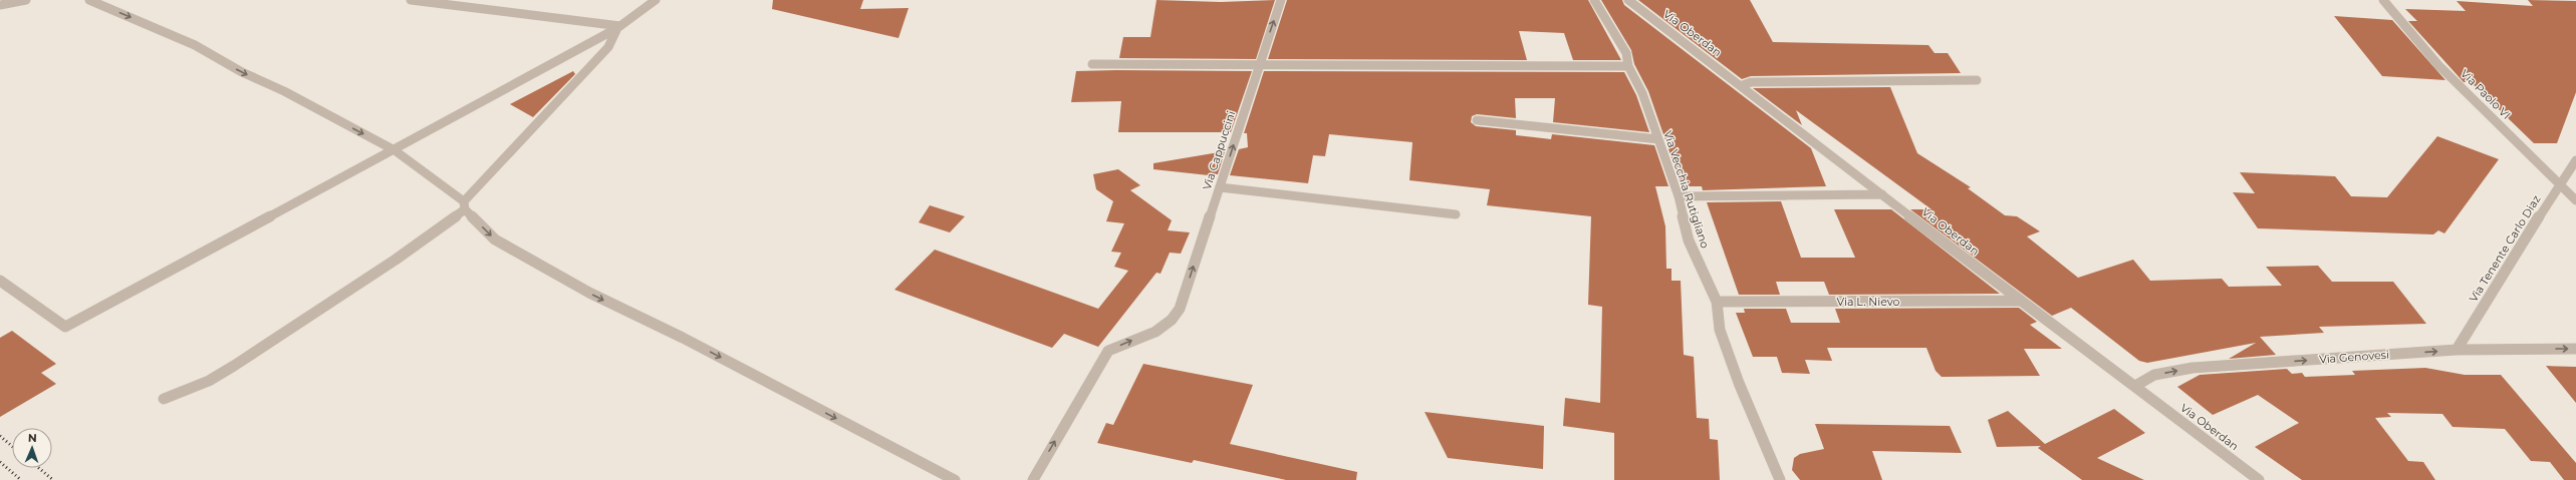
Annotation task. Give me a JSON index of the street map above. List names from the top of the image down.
{
  "streets": {
    "street": [
      "Via Oberdan",
      "Via Paolo VI",
      "Via Cappuccini",
      "Via Vecchia Rutigliano",
      "Via Tenente Carlo Diaz",
      "Via L. Nievo",
      "Via Genovesi"
    ]
  },
  "crossings": [
    ["Via Oberdan", "Via L. Nievo"],
    ["Via Oberdan", "Via Genovesi"],
    ["Via Paolo VI", "Via Tenente Carlo Diaz"],
    ["Via Vecchia Rutigliano", "Via L. Nievo"],
    ["Via Tenente Carlo Diaz", "Via Genovesi"]
  ],
  "one_way": ["Via Cappuccini", "Via Genovesi"],
  "north": "top"
}
